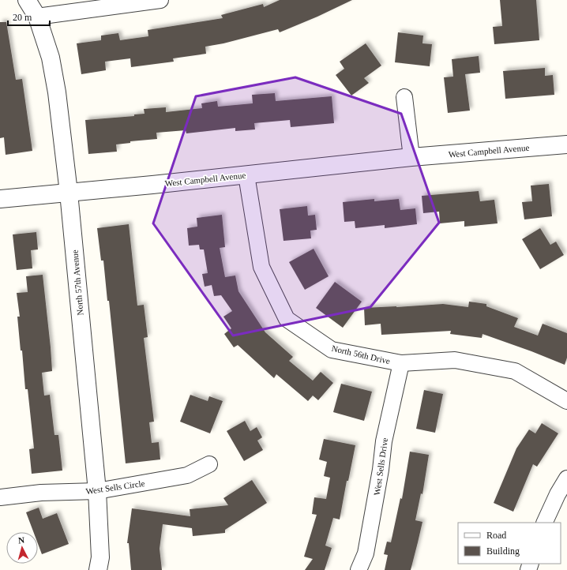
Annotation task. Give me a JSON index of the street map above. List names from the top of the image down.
{
  "streets": {
    "street": [
      "West Campbell Avenue",
      "North 57th Avenue",
      "North 56th Drive",
      "West Sells Drive",
      "West Sells Circle"
    ]
  },
  "crossings": [
    ["West Campbell Avenue", "North 57th Avenue"],
    ["West Campbell Avenue", "North 56th Drive"],
    ["North 57th Avenue", "West Sells Circle"],
    ["North 56th Drive", "West Sells Drive"]
  ],
  "legend": ["Road", "Building"],
  "scale_bar": "20 m",
  "north": "top"
}
